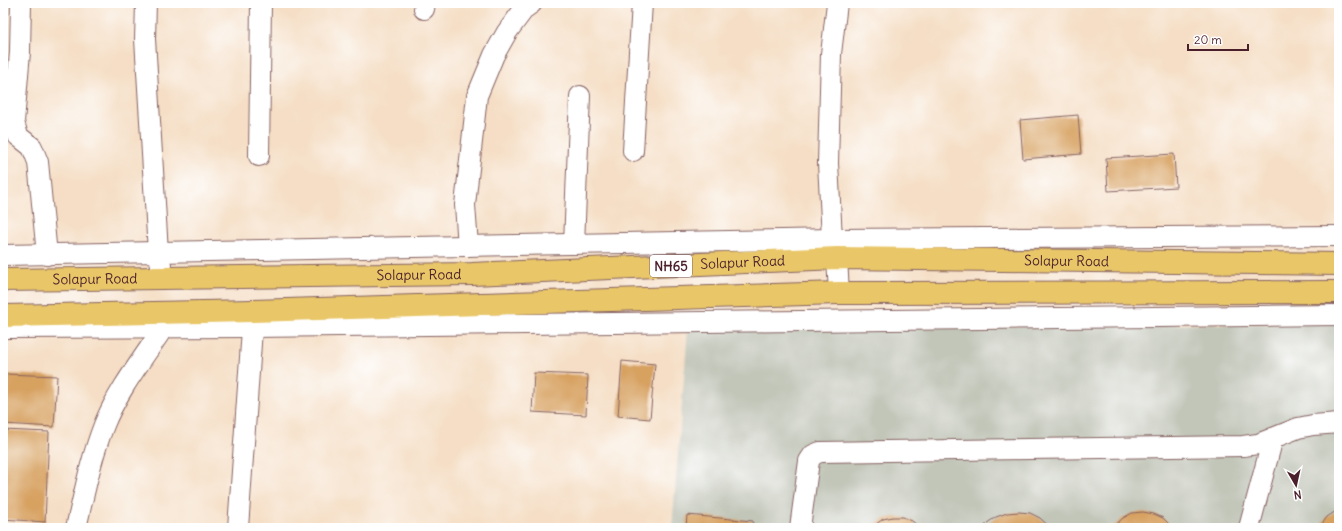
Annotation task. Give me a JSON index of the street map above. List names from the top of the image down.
{
  "streets": {
    "highway": ["Solapur Road", "NH65"]
  },
  "scale_bar": "20 m",
  "north": "bottom"
}
